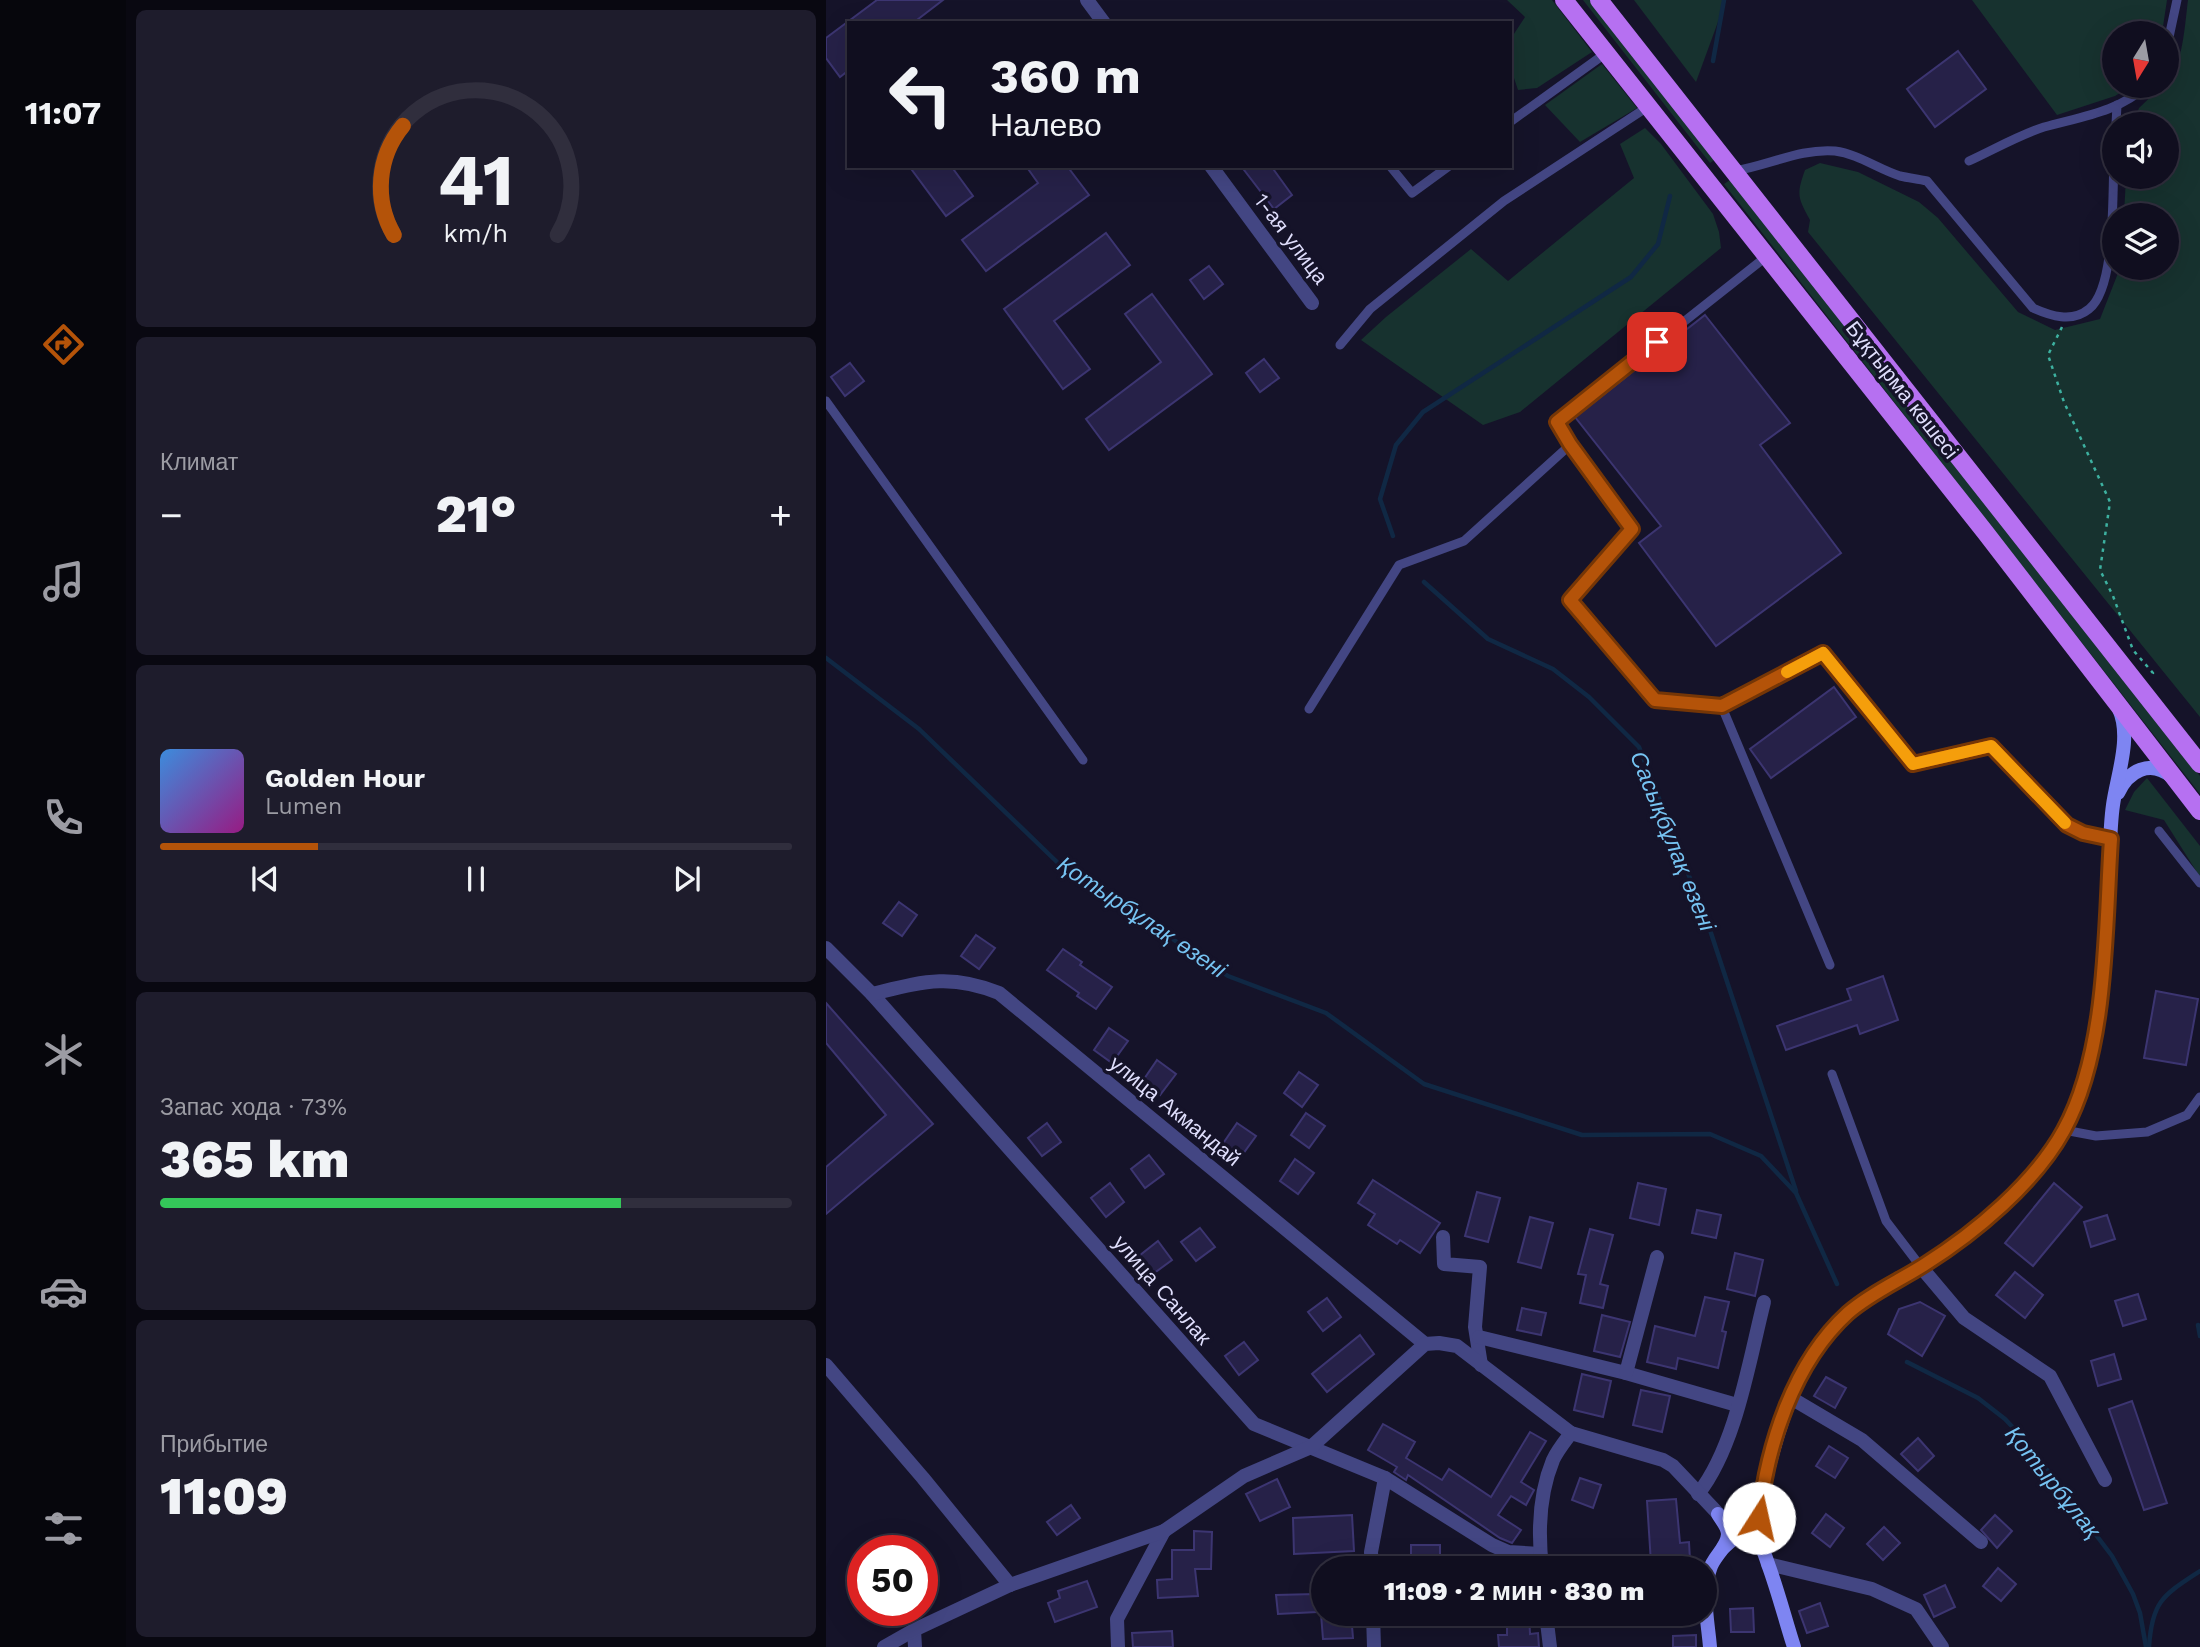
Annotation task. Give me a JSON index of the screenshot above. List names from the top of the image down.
{
  "streets": {
    "main road": ["Бұқтырма көшесі"],
    "street": ["1-ая улица", "улица Акмандай", "улица Санлак"]
  },
  "crossings": [
    ["улица Акмандай", "улица Санлак"]
  ],
  "water": ["Сасықбұлақ өзені", "Қотырбұлақ өзені", "Қотырбұлақ"],
  "north": "bottom",
  "page": {
    "tabs": "11:07",
    "turn": ["360 m", "Налево"],
    "tile": [
      "Климат",
      ["Запас хода · 73%", "365 km"],
      ["Прибытие", "11:09"]
    ],
    "heat": ["−", "21°", "+"],
    "song": ["Golden Hour", "Lumen"],
    "limit": "50",
    "trip": "11:09 · 2 мин · 830 m",
    "gauge": ["41", "km/h"]
  }
}
